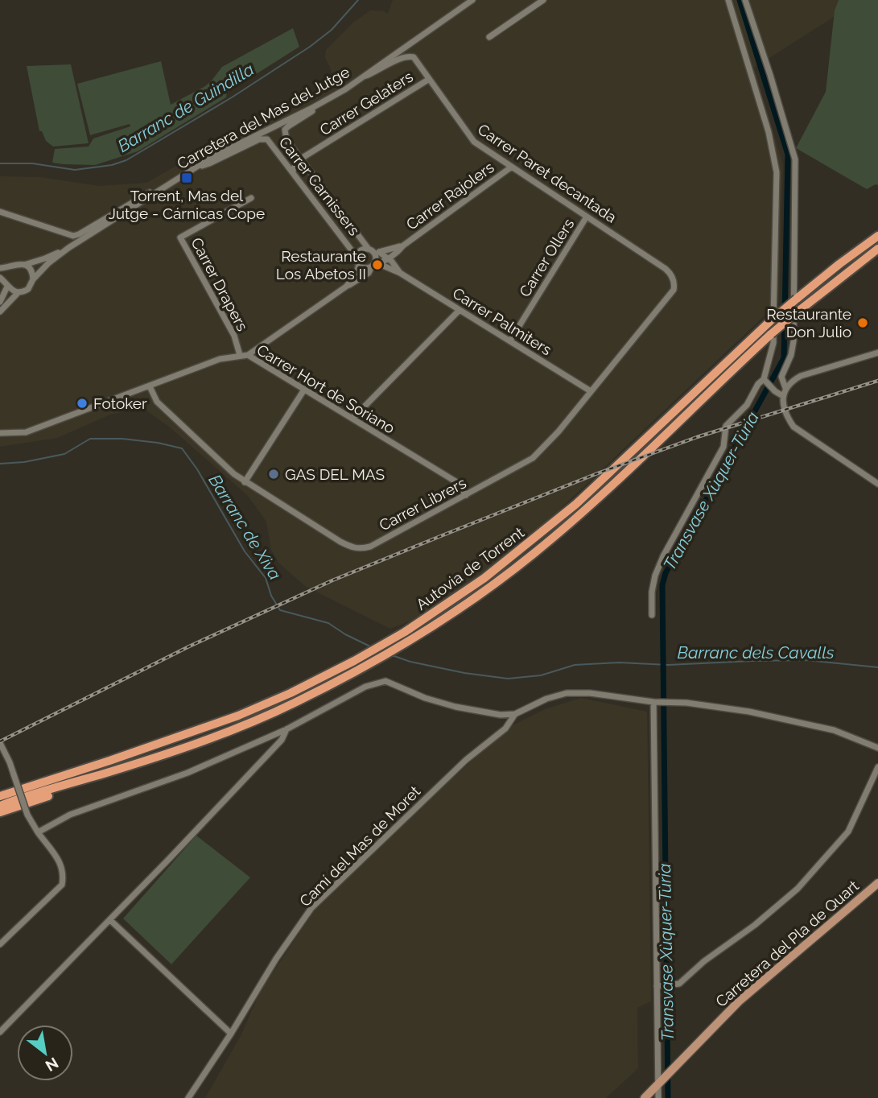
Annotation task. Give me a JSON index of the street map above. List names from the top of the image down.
{
  "streets": {
    "highway": ["Autovia de Torrent"],
    "main road": ["Carretera del Pla de Quart"],
    "street": [
      "Carrer Gelaters",
      "Carretera del Mas del Jutge",
      "Carrer Paret decantada",
      "Carrer Carnissers",
      "Carrer Rajolers",
      "Carrer Ollers",
      "Carrer Drapers",
      "Carrer Palmiters",
      "Carrer Hort de Soriano",
      "Carrer Librers",
      "Camí del Mas de Moret"
    ]
  },
  "crossings": [
    ["Carrer Gelaters", "Carrer Paret decantada"],
    ["Carrer Gelaters", "Carrer Carnissers"],
    ["Carretera del Mas del Jutge", "Carrer Paret decantada"],
    ["Carretera del Mas del Jutge", "Carrer Carnissers"],
    ["Carrer Paret decantada", "Carrer Rajolers"],
    ["Carrer Paret decantada", "Carrer Ollers"],
    ["Carrer Paret decantada", "Carrer Librers"],
    ["Carrer Carnissers", "Carrer Rajolers"],
    ["Carrer Carnissers", "Carrer Palmiters"],
    ["Carrer Rajolers", "Carrer Palmiters"],
    ["Carrer Rajolers", "Carrer Hort de Soriano"],
    ["Carrer Ollers", "Carrer Palmiters"],
    ["Carrer Drapers", "Carrer Hort de Soriano"],
    ["Carrer Palmiters", "Carrer Librers"],
    ["Carrer Hort de Soriano", "Carrer Librers"]
  ],
  "water": [
    "Barranc de Guindilla",
    "Transvase Xùquer-Tùria",
    "Barranc de Xiva",
    "Barranc dels Cavalls"
  ],
  "places": {
    "transit": ["Torrent, Mas del Jutge - Cárnicas Cope"],
    "other": [
      "Restaurante Los Abetos II",
      "Restaurante Don Julio",
      "Fotoker",
      "GAS DEL MAS"
    ]
  },
  "north": "bottom right"
}
